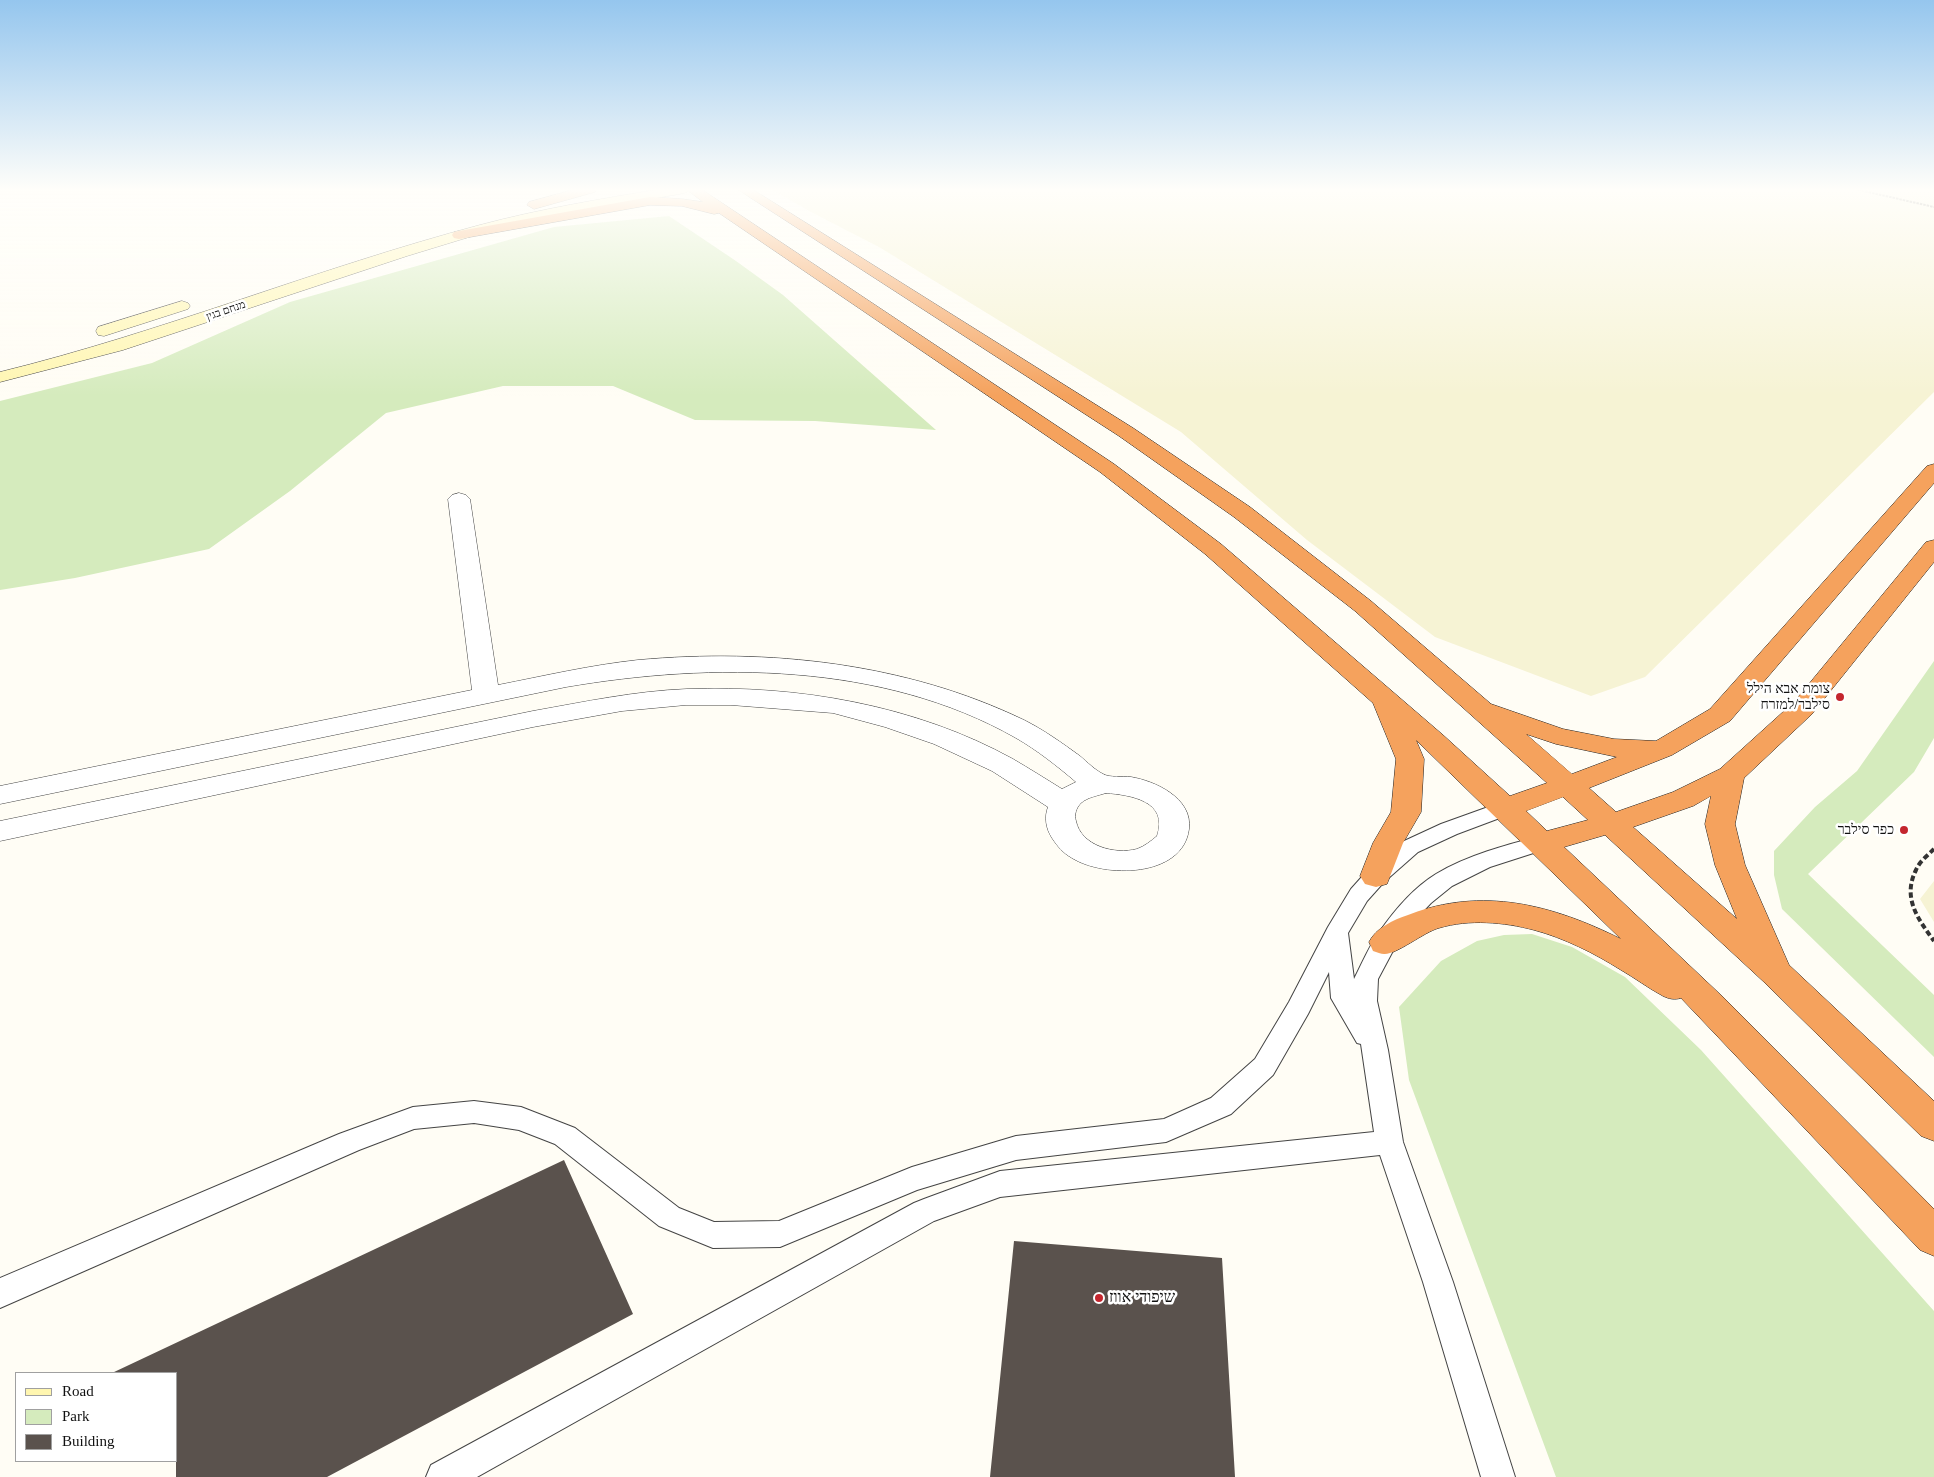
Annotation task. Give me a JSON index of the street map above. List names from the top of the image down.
{
  "streets": {
    "main road": ["מנחם בגין"]
  },
  "places": ["צומת אבא הילל סילבר/למזרח", "כפר סילבר", "שיפודי אווז"],
  "legend": ["Road", "Park", "Building"]
}
